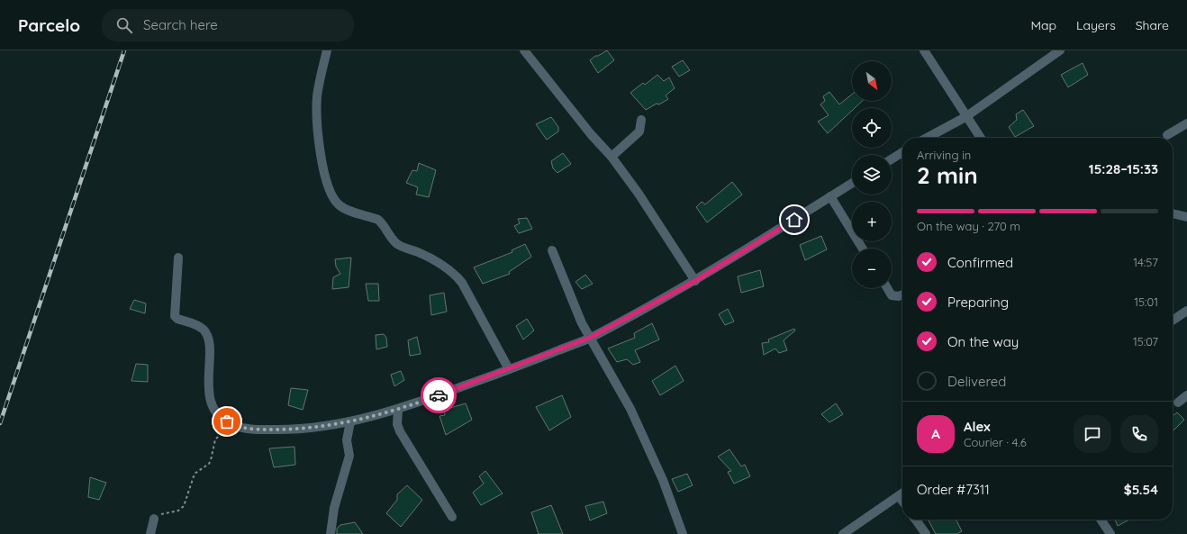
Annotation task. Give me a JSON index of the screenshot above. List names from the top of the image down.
{
  "north": "bottom right",
  "page": {
    "header": "Parcelo",
    "search": "Search here",
    "nav": ["Map", "Layers", "Share"],
    "map_buttons": ["+", "−"],
    "heading": ["2 min", "Arriving in", "15:28–15:33"],
    "panel": [
      "Alex",
      "Courier · 4.6",
      "Order #7311",
      "$5.54"
    ],
    "bar": "On the way · 270 m",
    "list": [
      ["Confirmed", "14:57"],
      ["Preparing", "15:01"],
      ["On the way", "15:07"],
      "Delivered"
    ],
    "round": "A"
  }
}
